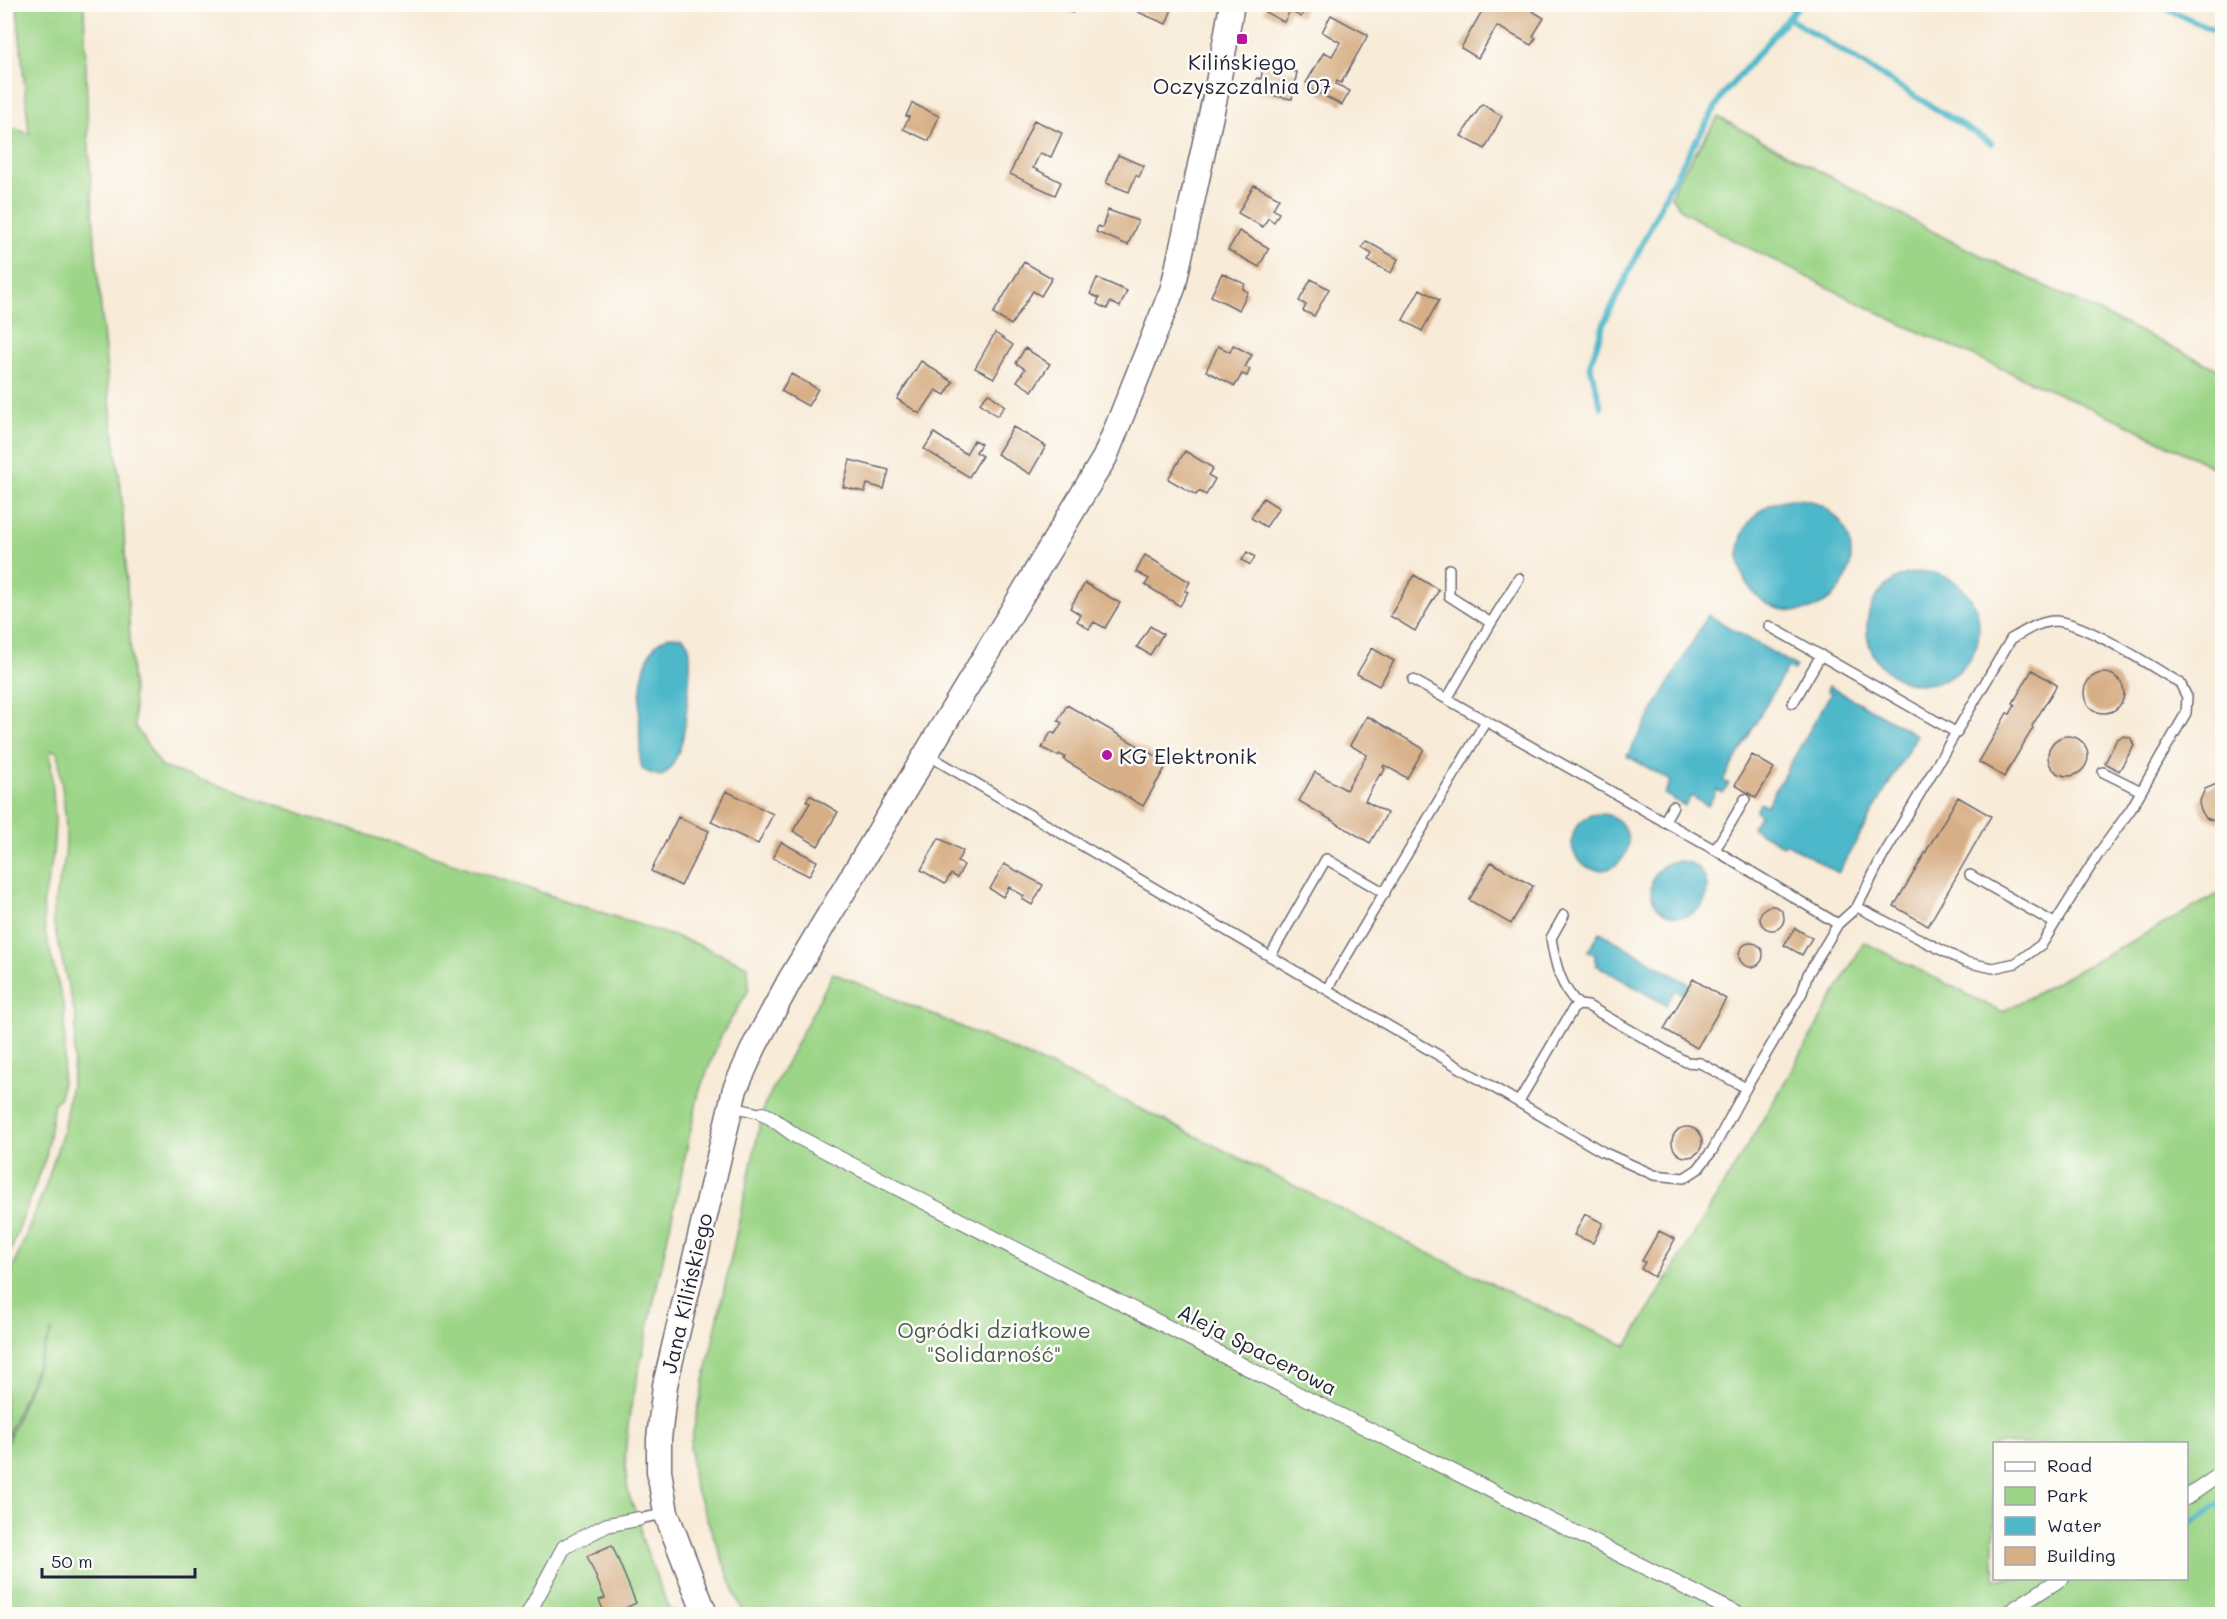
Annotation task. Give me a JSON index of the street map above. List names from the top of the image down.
{
  "streets": {
    "street": ["Jana Kilińskiego", "Aleja Spacerowa"]
  },
  "parks": ["Ogródki działkowe \"Solidarność\""],
  "places": {
    "transit": ["Kilińskiego Oczyszczalnia 07"],
    "other": ["KG Elektronik"]
  },
  "legend": [
    "Road",
    "Park",
    "Water",
    "Building"
  ],
  "scale_bar": "50 m"
}
